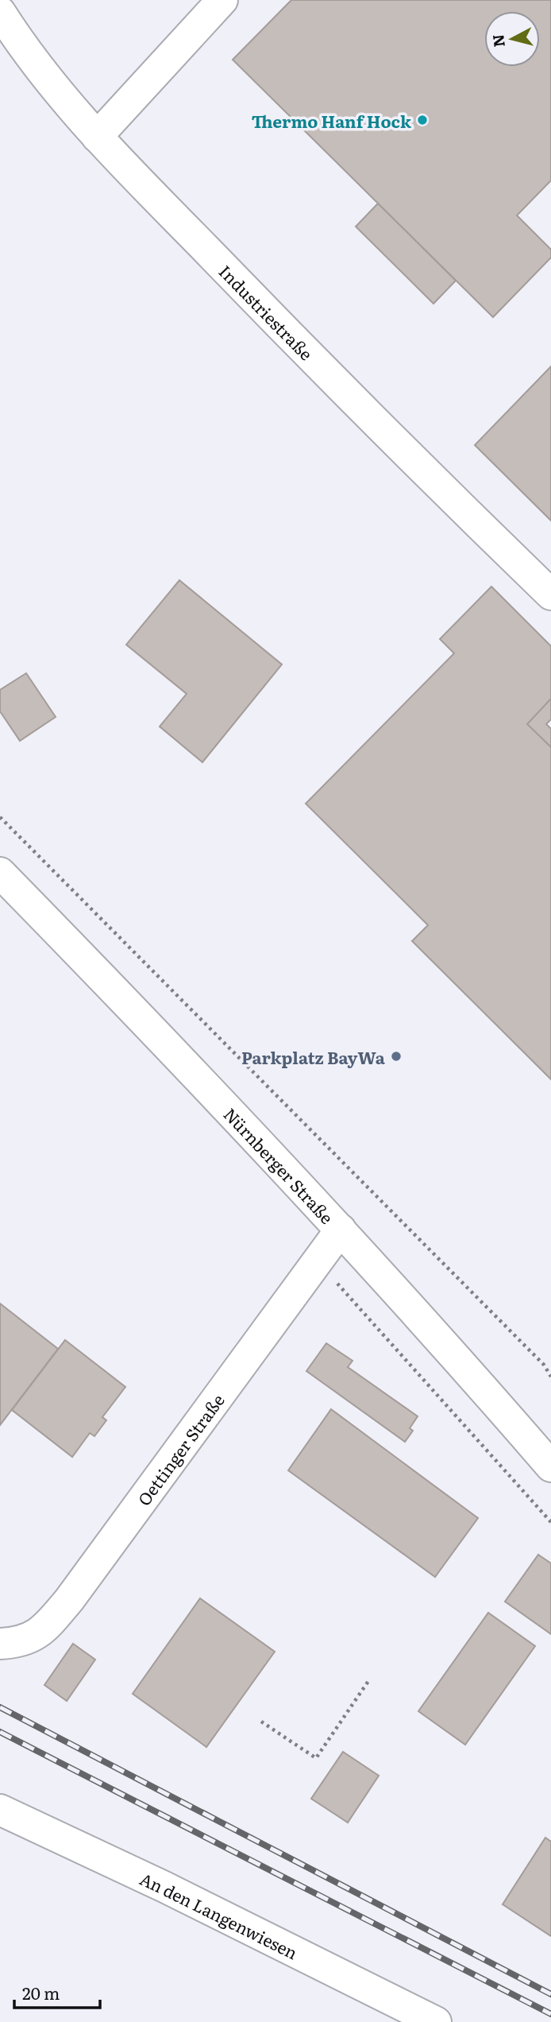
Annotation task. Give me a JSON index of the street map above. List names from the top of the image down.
{
  "streets": {
    "street": [
      "Industriestraße",
      "Nürnberger Straße",
      "Oettinger Straße",
      "An den Langenwiesen"
    ]
  },
  "crossings": [
    ["Nürnberger Straße", "Oettinger Straße"]
  ],
  "places": ["Thermo Hanf Hock", "Parkplatz BayWa"],
  "scale_bar": "20 m",
  "north": "left"
}
